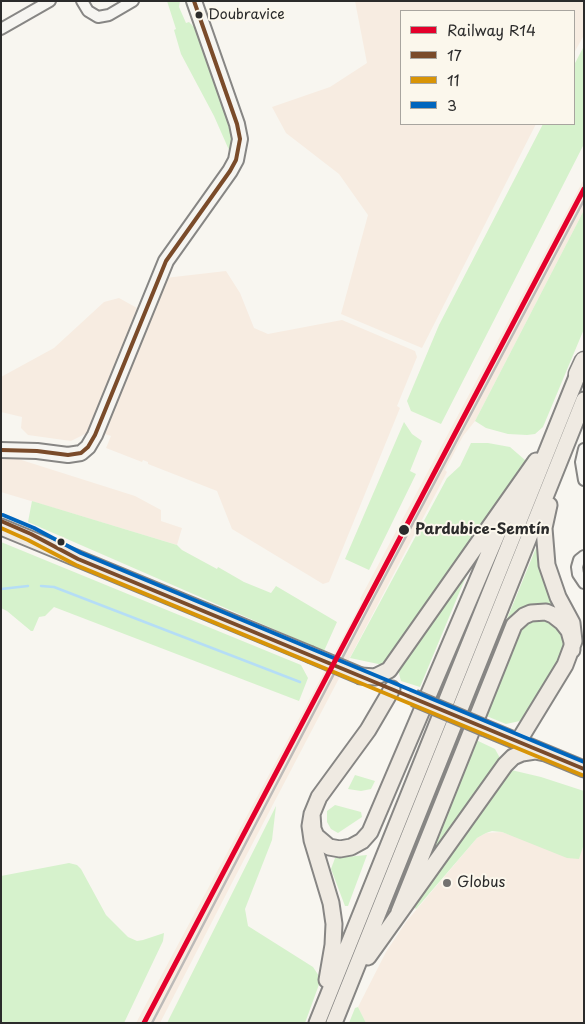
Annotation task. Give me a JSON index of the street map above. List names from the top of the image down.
{
  "places": ["Doubravice", "Pardubice-Semtín", "Globus"],
  "lines": [
    "transit line 17",
    "rail line R14",
    "transit line 3",
    "transit line 11"
  ],
  "legend": [
    "Railway R14",
    "17",
    "11",
    "3"
  ]
}
